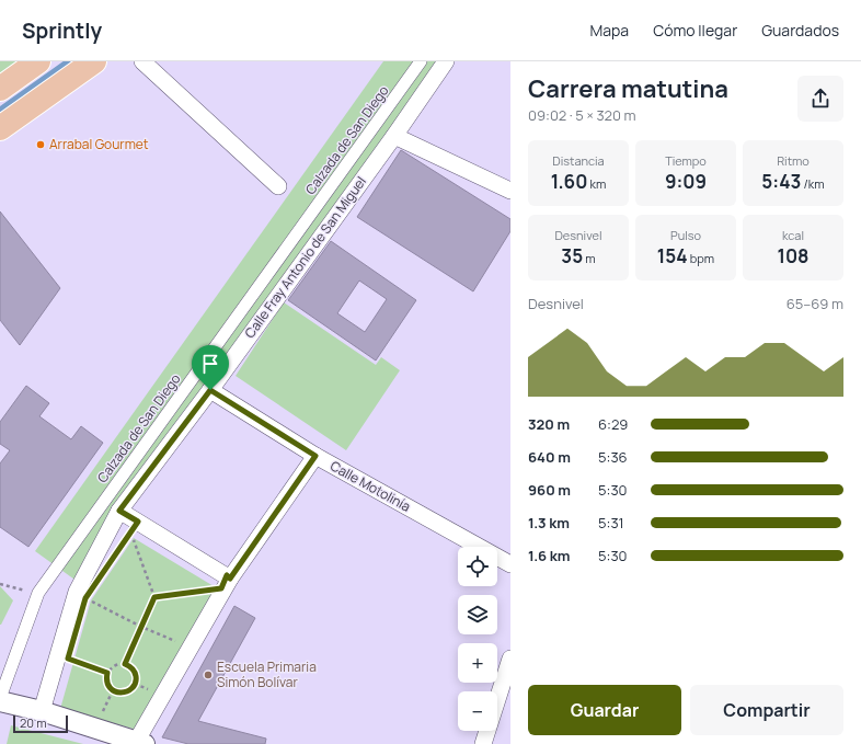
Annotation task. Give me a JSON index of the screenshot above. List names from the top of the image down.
{
  "streets": {
    "street": ["Calzada de San Diego", "Calle Fray Antonio de San Miguel", "Calle Motolinía"]
  },
  "crossings": [
    ["Calle Fray Antonio de San Miguel", "Calle Motolinía"]
  ],
  "places": ["Arrabal Gourmet", "Escuela Primaria Simón Bolívar"],
  "scale_bar": "20 m",
  "page": {
    "header": "Sprintly",
    "nav": ["Mapa", "Cómo llegar", "Guardados"],
    "heading": ["Carrera matutina", "09:02 · 5 × 320 m"],
    "stats": [
      ["Distancia", "1.60 km"],
      ["Tiempo", "9:09"],
      ["Ritmo", "5:43 /km"],
      ["Desnivel", "35 m"],
      ["Pulso", "154 bpm"],
      ["kcal", "108"]
    ],
    "chart": ["Desnivel", "65–69 m"],
    "list": [
      {
        "name": "320 m",
        "note": "6:29"
      },
      {
        "name": "640 m",
        "note": "5:36"
      },
      {
        "name": "960 m",
        "note": "5:30"
      },
      {
        "name": "1.3 km",
        "note": "5:31"
      },
      {
        "name": "1.6 km",
        "note": "5:30"
      }
    ],
    "map_buttons": ["+", "−"],
    "buttons": ["Guardar", "Compartir"],
    "scale": "20 m"
  }
}
